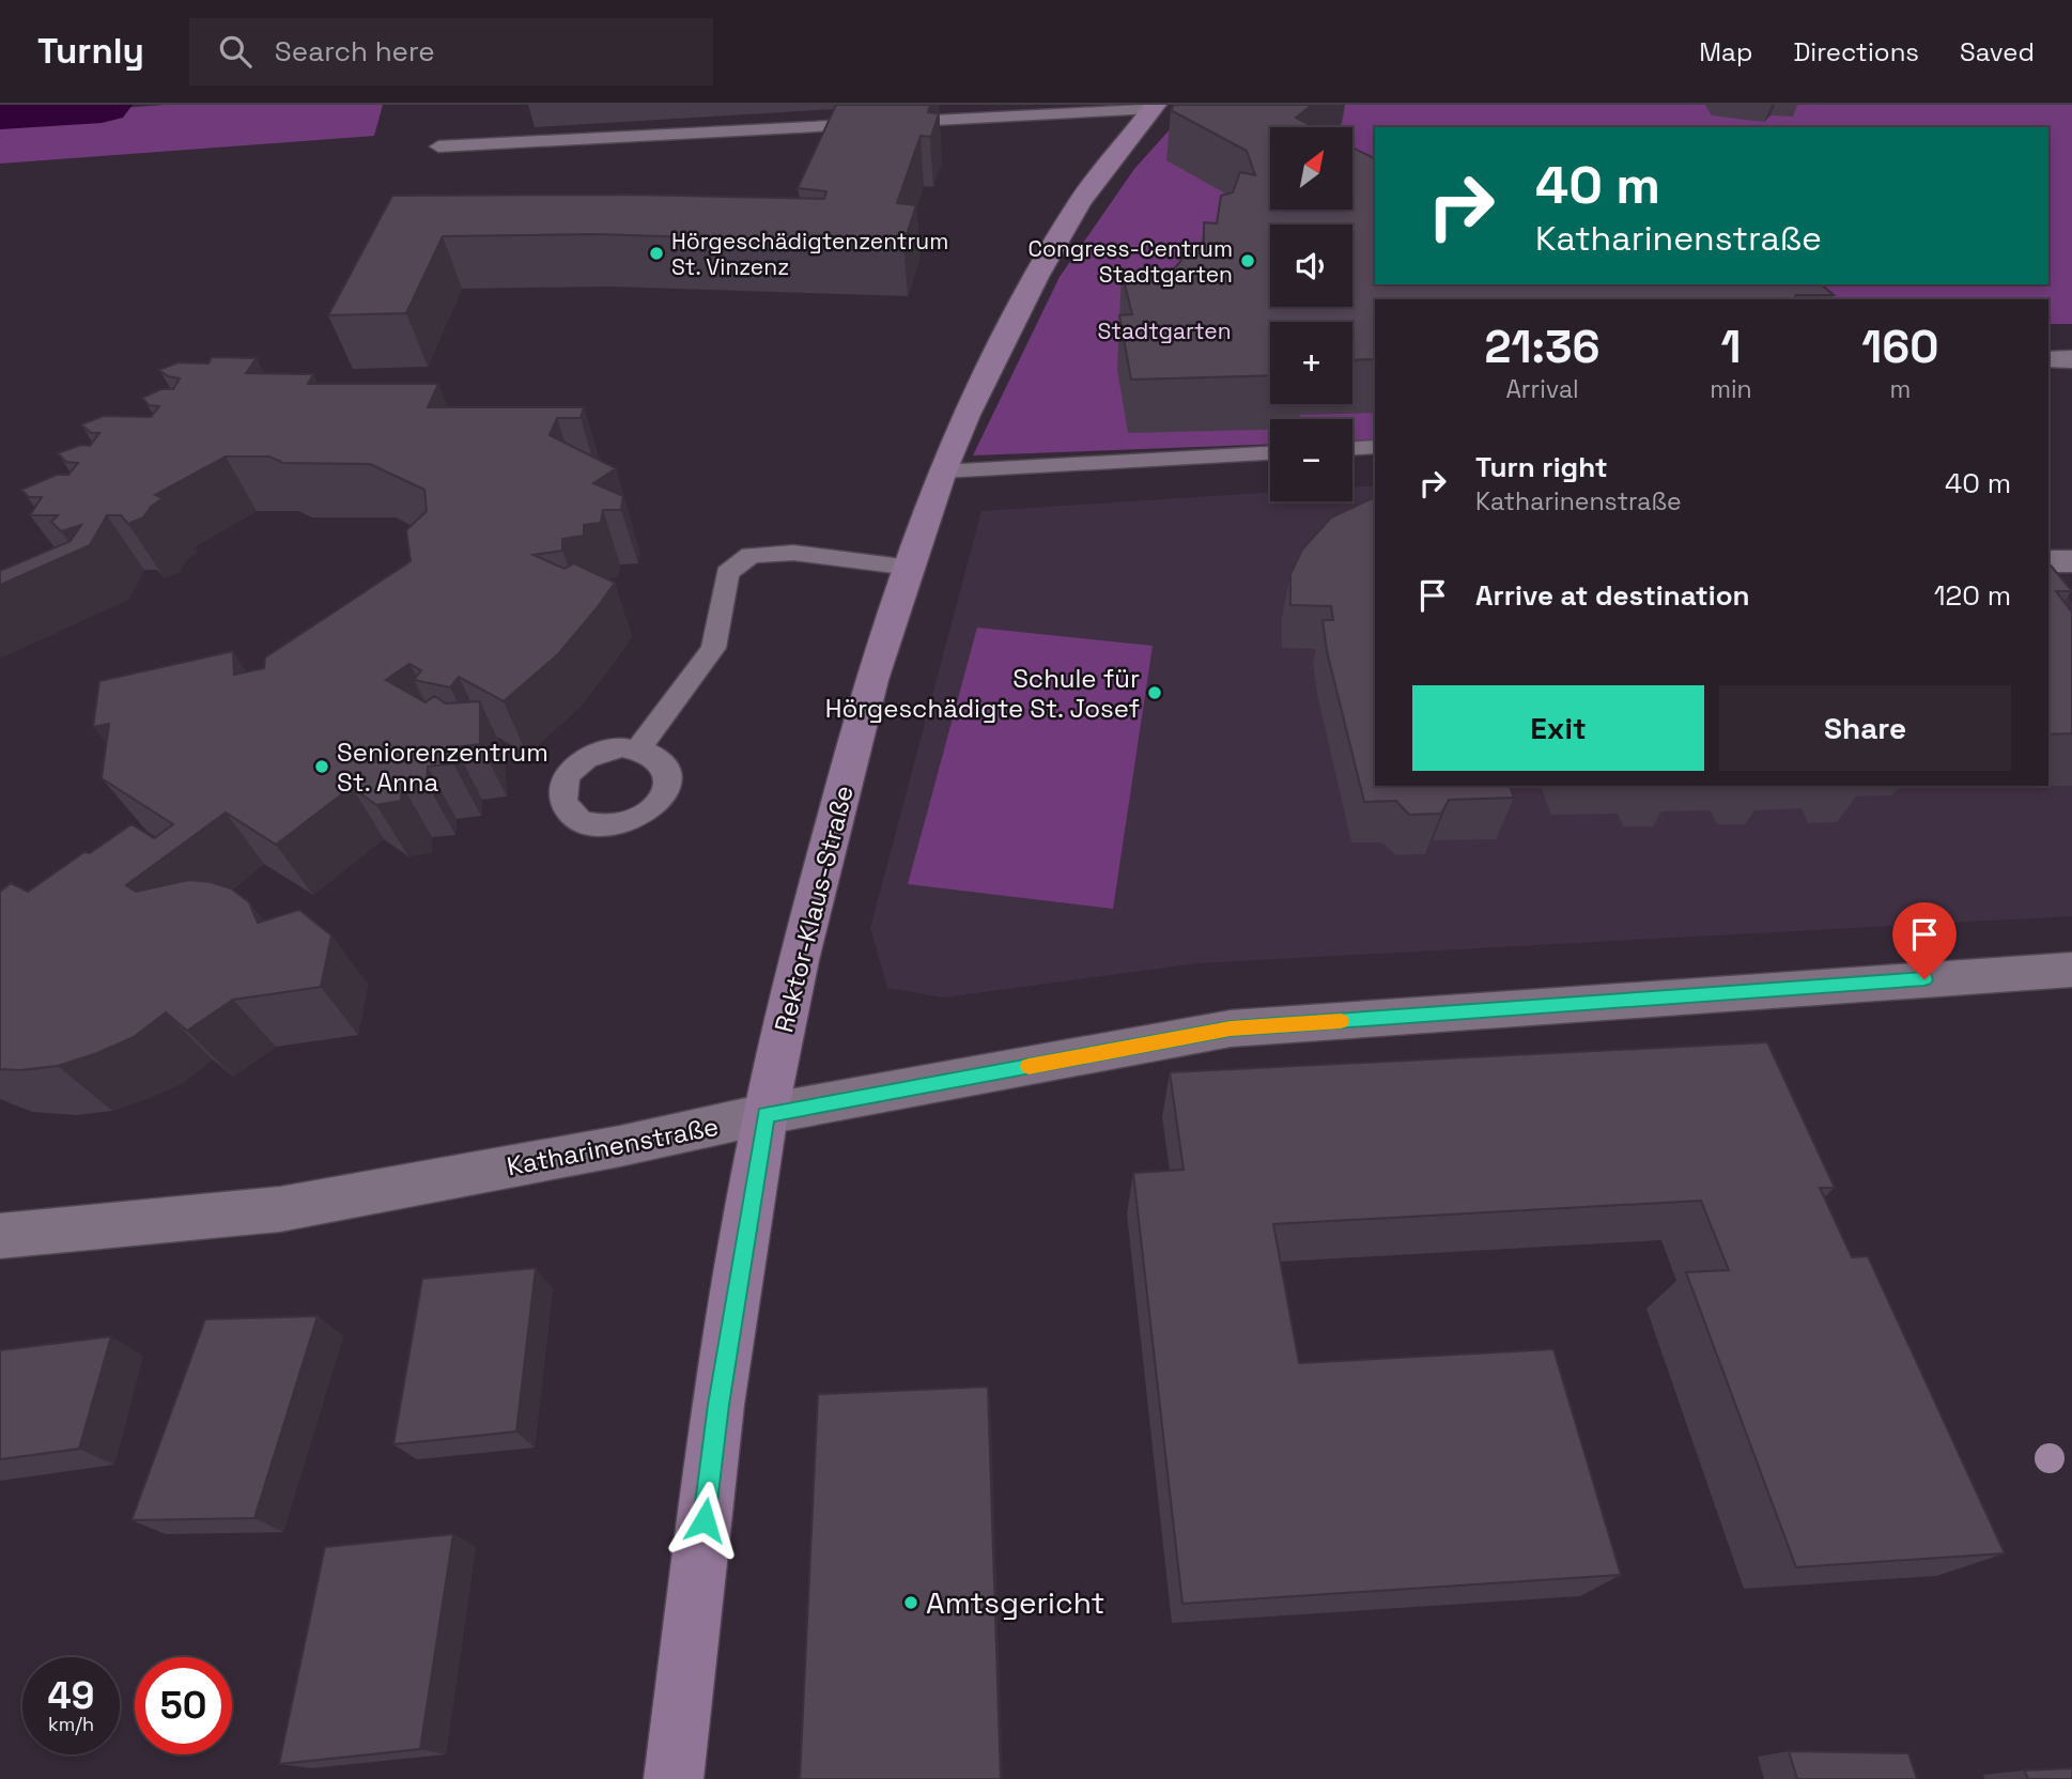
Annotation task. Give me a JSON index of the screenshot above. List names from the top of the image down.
{
  "streets": {
    "main road": ["Rektor-Klaus-Straße"],
    "street": ["Katharinenstraße"]
  },
  "crossings": [
    ["Rektor-Klaus-Straße", "Katharinenstraße"]
  ],
  "parks": ["Stadtgarten"],
  "places": [
    "Hörgeschädigtenzentrum St. Vinzenz",
    "Congress-Centrum Stadtgarten",
    "Schule für Hörgeschädigte St. Josef",
    "Seniorenzentrum St. Anna",
    "Amtsgericht"
  ],
  "north": "top right",
  "page": {
    "header": "Turnly",
    "search": "Search here",
    "nav": ["Map", "Directions", "Saved"],
    "map_buttons": ["+", "−"],
    "turn": ["40 m", "Katharinenstraße"],
    "eta": [
      "21:36",
      "Arrival",
      "1",
      "min",
      "160",
      "m"
    ],
    "list": [
      {
        "name": "Turn right",
        "note": "Katharinenstraße",
        "value": "40 m"
      },
      {
        "name": "Arrive at destination",
        "value": "120 m"
      }
    ],
    "buttons": ["Exit", "Share"],
    "speed": "49 km/h",
    "limit": "50"
  }
}
